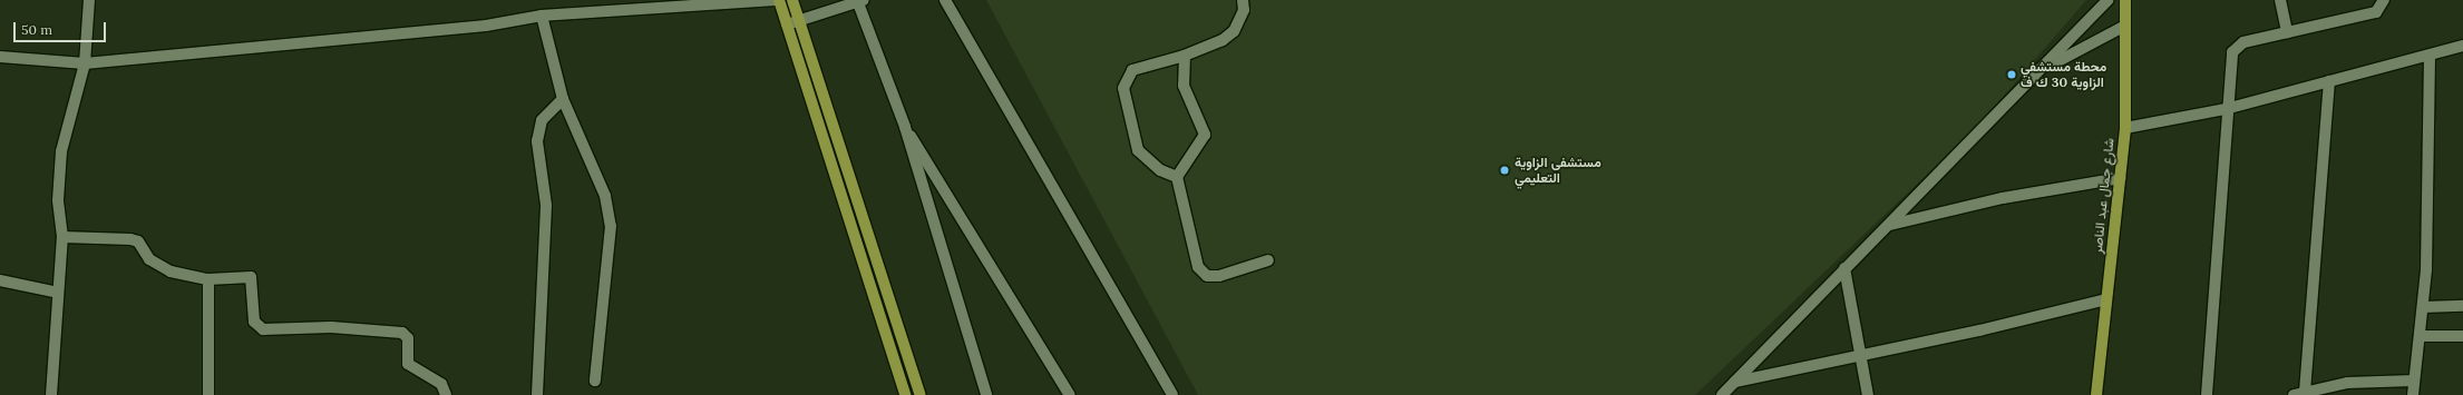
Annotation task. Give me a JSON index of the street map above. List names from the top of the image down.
{
  "streets": {
    "main road": ["شارع جمال عبد الناصر"]
  },
  "places": ["محطة مستشفي الزاوية 30 ك ف", "مستشفى الزاوية التعليمي"],
  "scale_bar": "50 m"
}
